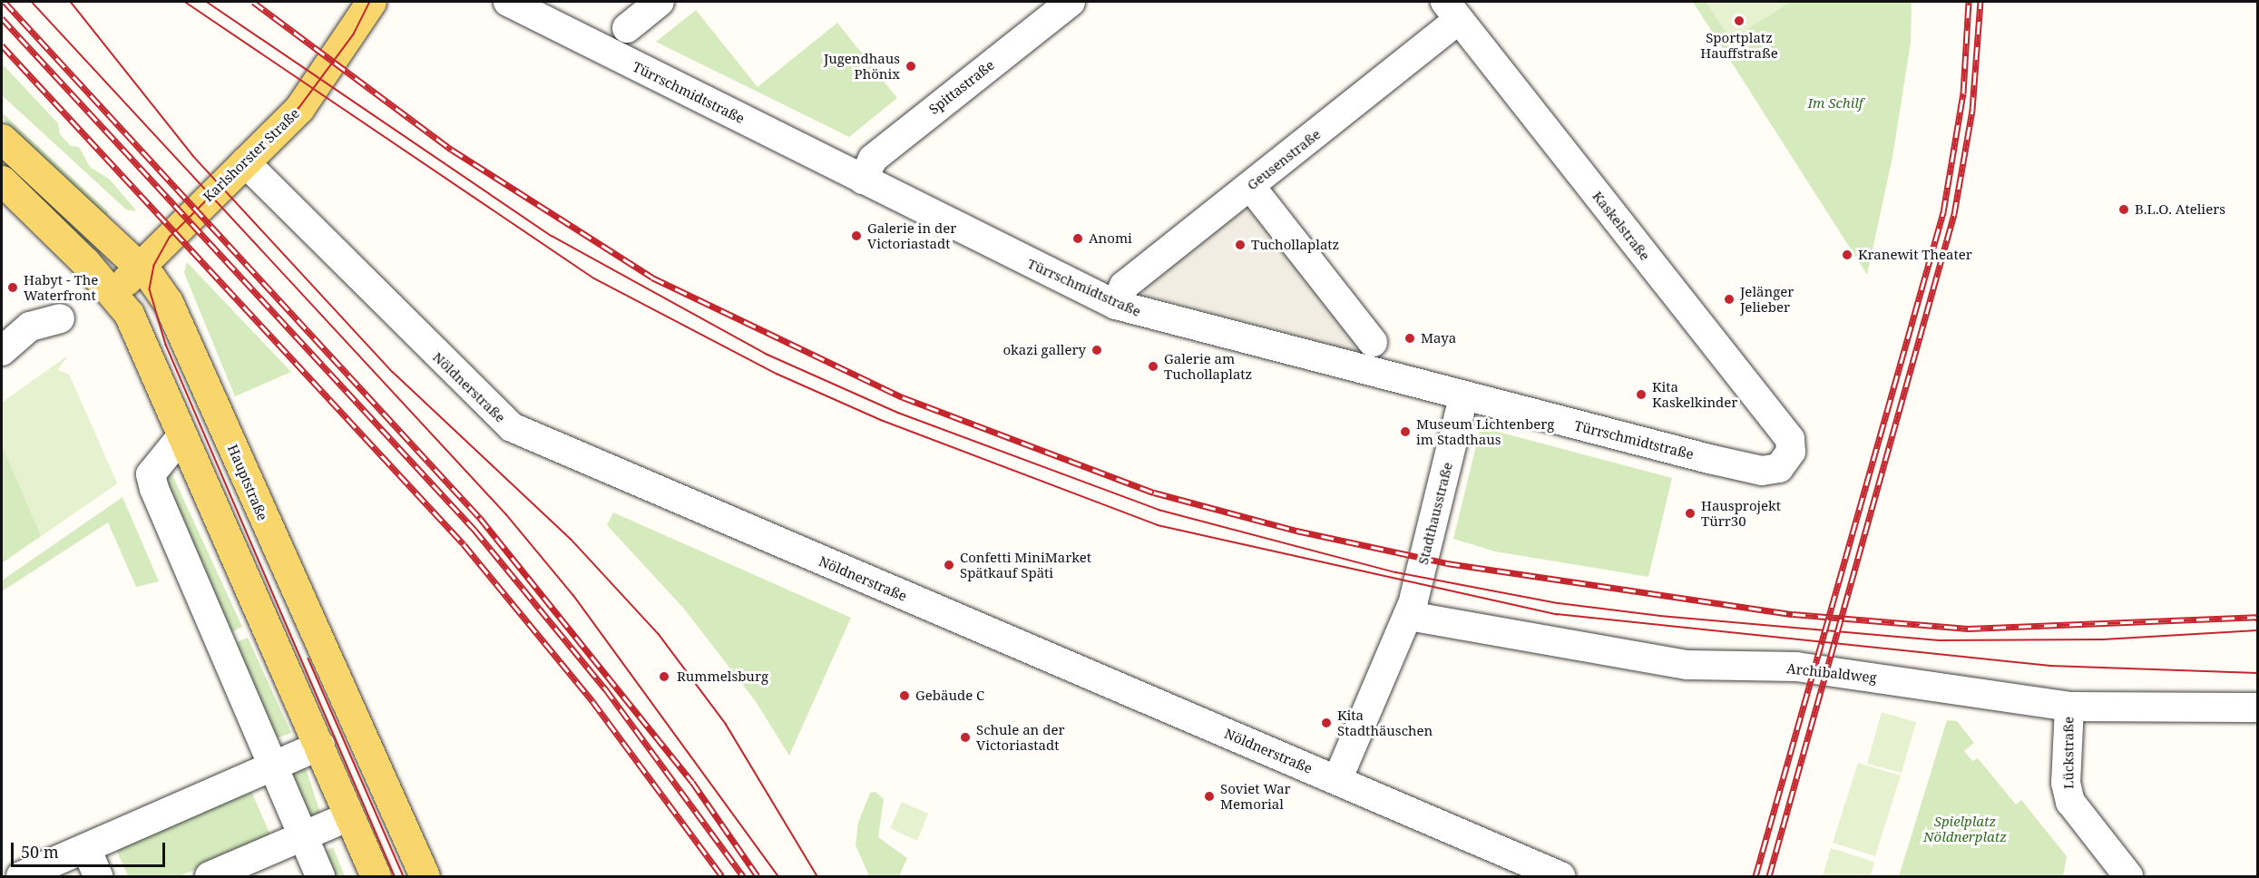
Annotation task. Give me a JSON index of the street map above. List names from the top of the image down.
{
  "streets": {
    "main road": ["Karlshorster Straße", "Hauptstraße"],
    "street": [
      "Spittastraße",
      "Türrschmidtstraße",
      "Geusenstraße",
      "Kaskelstraße",
      "Nöldnerstraße",
      "Stadthausstraße",
      "Archibaldweg",
      "Lückstraße"
    ]
  },
  "crossings": [
    ["Spittastraße", "Türrschmidtstraße"],
    ["Türrschmidtstraße", "Geusenstraße"],
    ["Türrschmidtstraße", "Kaskelstraße"],
    ["Türrschmidtstraße", "Stadthausstraße"],
    ["Karlshorster Straße", "Nöldnerstraße"],
    ["Karlshorster Straße", "Hauptstraße"],
    ["Geusenstraße", "Kaskelstraße"],
    ["Nöldnerstraße", "Stadthausstraße"],
    ["Stadthausstraße", "Archibaldweg"],
    ["Archibaldweg", "Lückstraße"]
  ],
  "parks": ["Im Schilf", "Spielplatz Nöldnerplatz"],
  "places": [
    "Sportplatz Hauffstraße",
    "Jugendhaus Phönix",
    "B.L.O. Ateliers",
    "Galerie in der Victoriastadt",
    "Anomi",
    "Tuchollaplatz",
    "Kranewit Theater",
    "Habyt - The Waterfront",
    "Jelänger Jelieber",
    "Maya",
    "okazi gallery",
    "Galerie am Tuchollaplatz",
    "Kita Kaskelkinder",
    "Museum Lichtenberg im Stadthaus",
    "Hausprojekt Türr30",
    "Confetti MiniMarket Spätkauf Späti",
    "Rummelsburg",
    "Gebäude C",
    "Kita Stadthäuschen",
    "Schule an der Victoriastadt",
    "Soviet War Memorial"
  ],
  "scale_bar": "50 m"
}
